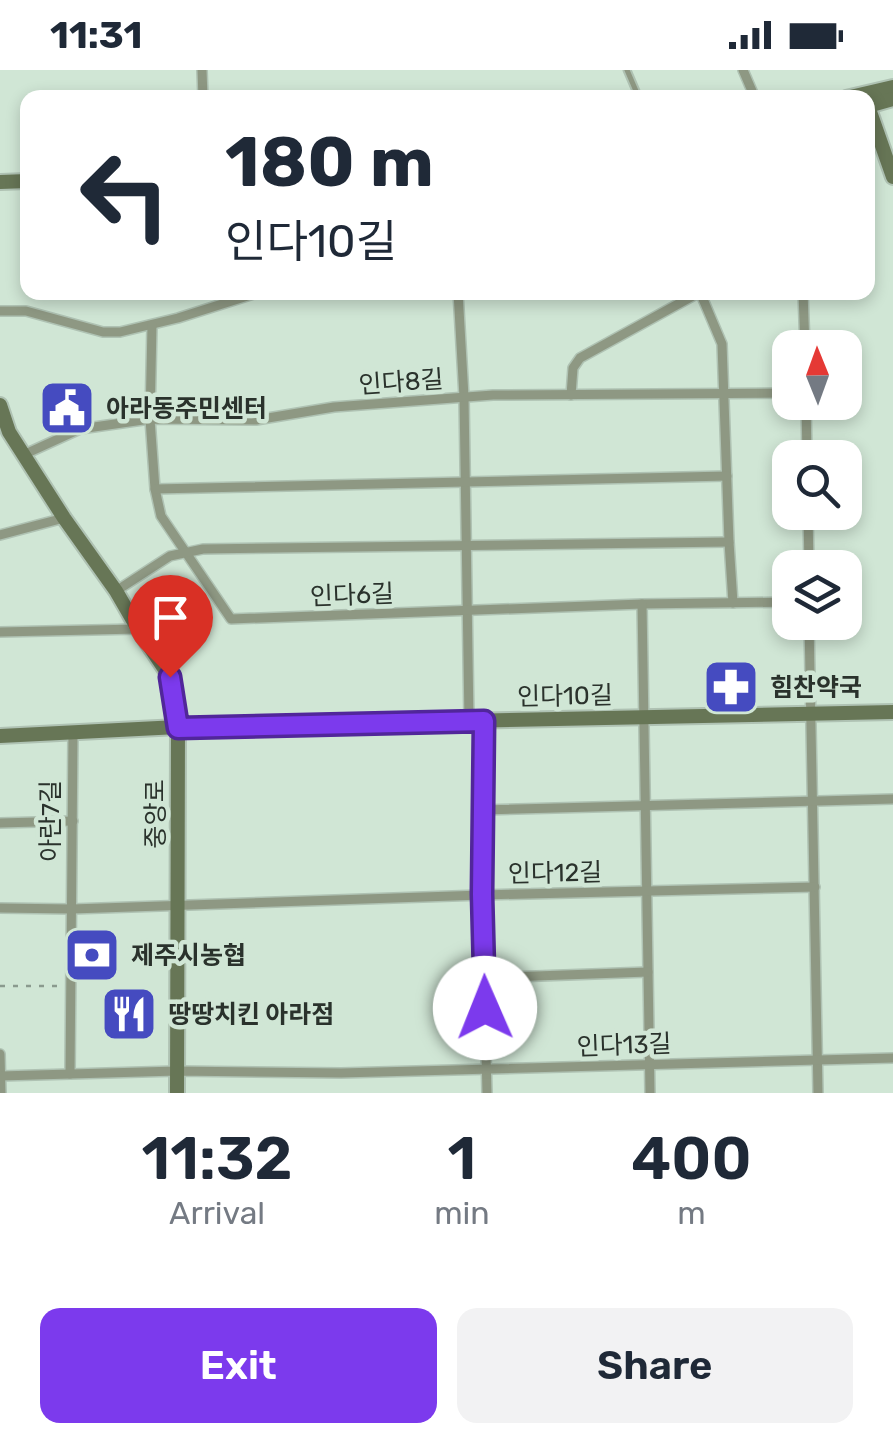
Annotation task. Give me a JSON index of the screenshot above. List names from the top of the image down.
{
  "streets": {
    "street": [
      "인다8길",
      "인다6길",
      "인다10길",
      "중앙로",
      "아란7길",
      "인다12길",
      "인다13길"
    ]
  },
  "crossings": [
    ["인다8길", "인다6길"],
    ["인다8길", "중앙로"],
    ["인다10길", "중앙로"],
    ["중앙로", "인다12길"],
    ["중앙로", "인다13길"],
    ["아란7길", "인다12길"],
    ["아란7길", "인다13길"]
  ],
  "places": {
    "public building": ["아라동주민센터"],
    "pharmacy": ["힘찬약국"],
    "bank": ["제주시농협"],
    "restaurant": ["땅땅치킨 아라점"]
  },
  "north": "top",
  "page": {
    "status": "11:31",
    "turn": ["180 m", "인다10길"],
    "eta": [
      "11:32",
      "Arrival",
      "1",
      "min",
      "400",
      "m"
    ],
    "buttons": ["Exit", "Share"]
  }
}
